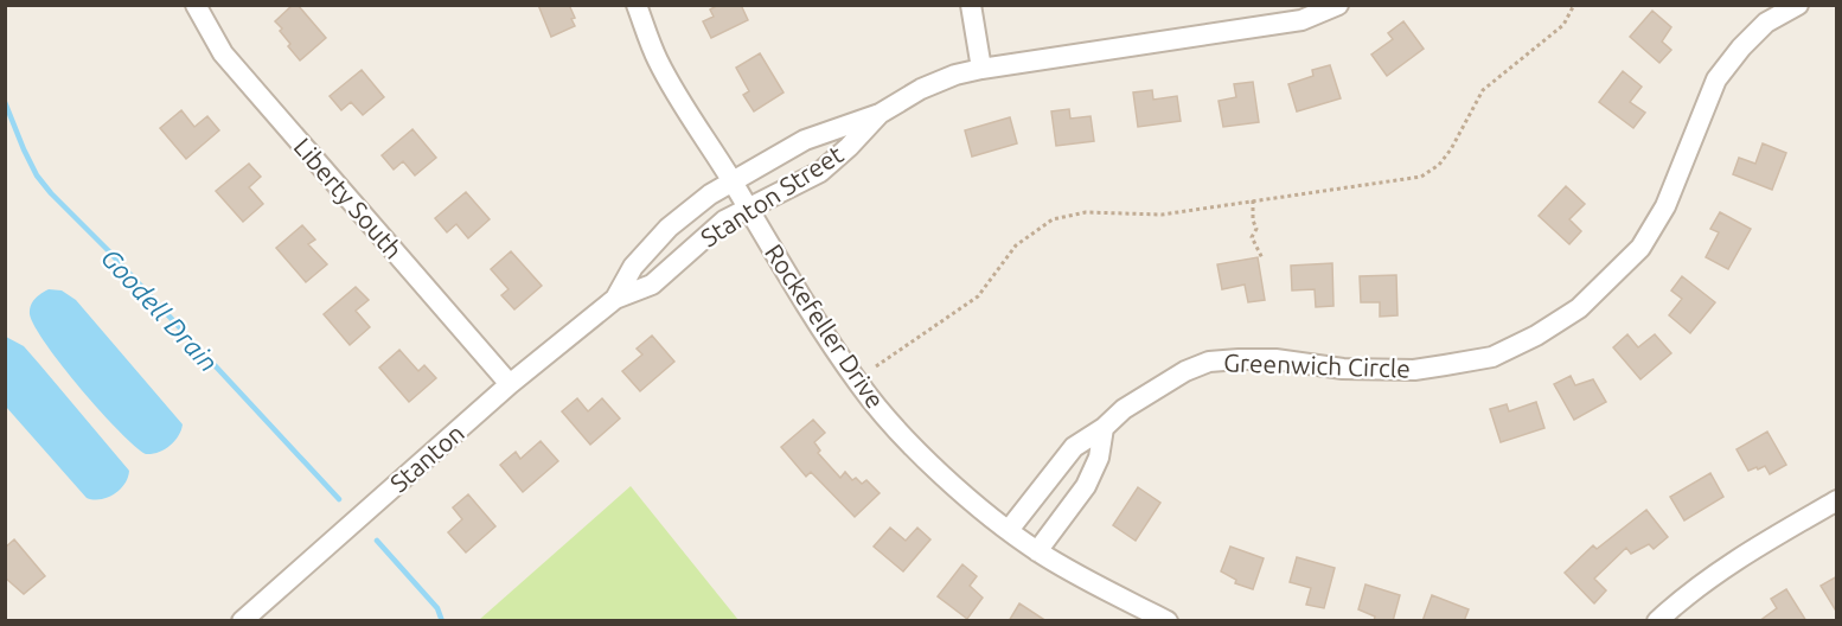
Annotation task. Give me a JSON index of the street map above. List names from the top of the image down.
{
  "streets": {
    "street": [
      "Stanton Street",
      "Liberty South",
      "Rockefeller Drive",
      "Greenwich Circle",
      "Stanton"
    ]
  },
  "crossings": [
    ["Stanton Street", "Rockefeller Drive"],
    ["Stanton Street", "Stanton"],
    ["Liberty South", "Stanton"],
    ["Rockefeller Drive", "Greenwich Circle"]
  ],
  "water": ["Goodell Drain"]
}
